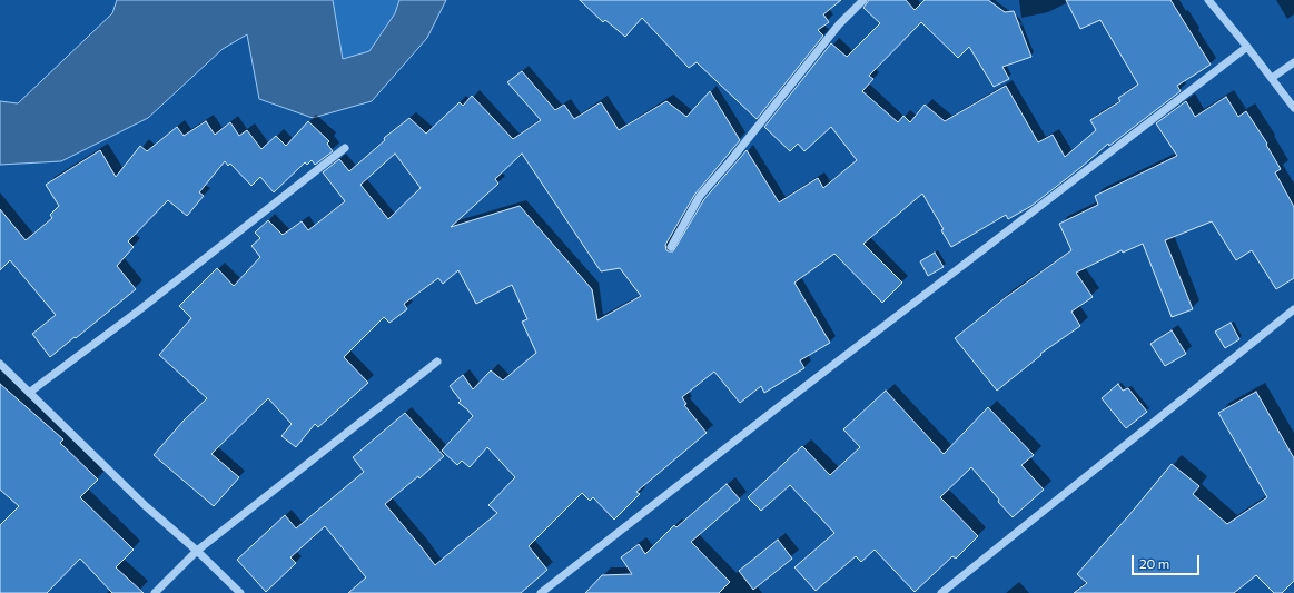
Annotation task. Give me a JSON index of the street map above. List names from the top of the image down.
{
  "scale_bar": "20 m"
}
